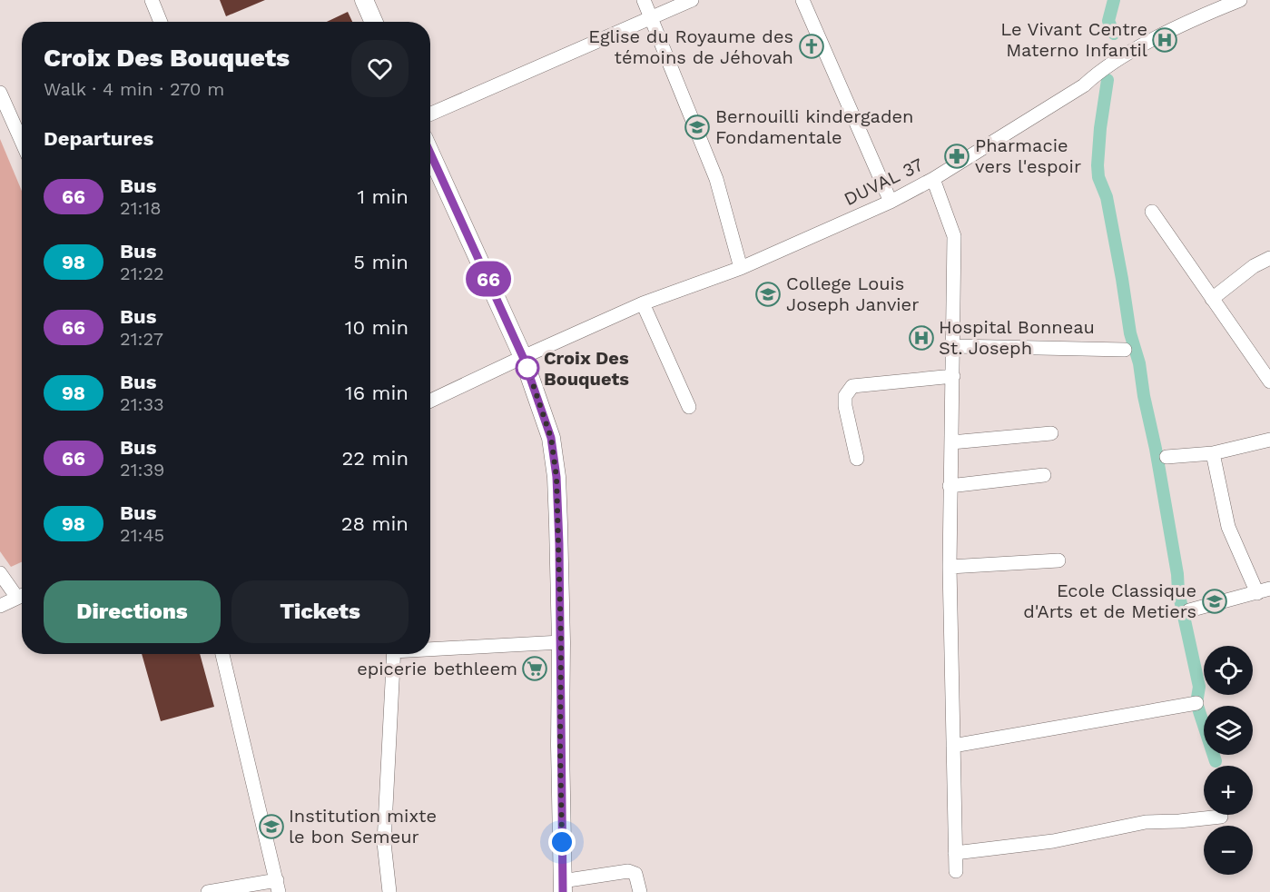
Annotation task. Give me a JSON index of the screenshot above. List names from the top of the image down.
{
  "streets": {
    "street": ["DUVAL 37"]
  },
  "places": {
    "hospital": ["Le Vivant Centre Materno Infantil", "Hospital Bonneau St. Joseph"],
    "church": ["Eglise du Royaume des témoins de Jéhovah"],
    "school or university": [
      "Bernouilli kindergaden Fondamentale",
      "College Louis Joseph Janvier",
      "Ecole Classique d'Arts et de Metiers",
      "Institution mixte le bon Semeur"
    ],
    "pharmacy": ["Pharmacie vers l'espoir"],
    "other": ["Croix Des Bouquets"],
    "supermarket": ["epicerie bethleem"]
  },
  "lines": ["bus line 66"],
  "page": {
    "on_map": "66",
    "heading": [
      ["Croix Des Bouquets", "Walk · 4 min · 270 m"],
      "Departures"
    ],
    "list": [
      {
        "mark": "66",
        "name": "Bus",
        "note": "21:18",
        "value": "1 min"
      },
      {
        "mark": "98",
        "name": "Bus",
        "note": "21:22",
        "value": "5 min"
      },
      {
        "mark": "66",
        "name": "Bus",
        "note": "21:27",
        "value": "10 min"
      },
      {
        "mark": "98",
        "name": "Bus",
        "note": "21:33",
        "value": "16 min"
      },
      {
        "mark": "66",
        "name": "Bus",
        "note": "21:39",
        "value": "22 min"
      },
      {
        "mark": "98",
        "name": "Bus",
        "note": "21:45",
        "value": "28 min"
      }
    ],
    "buttons": ["Directions", "Tickets"],
    "map_buttons": ["+", "−"]
  }
}
